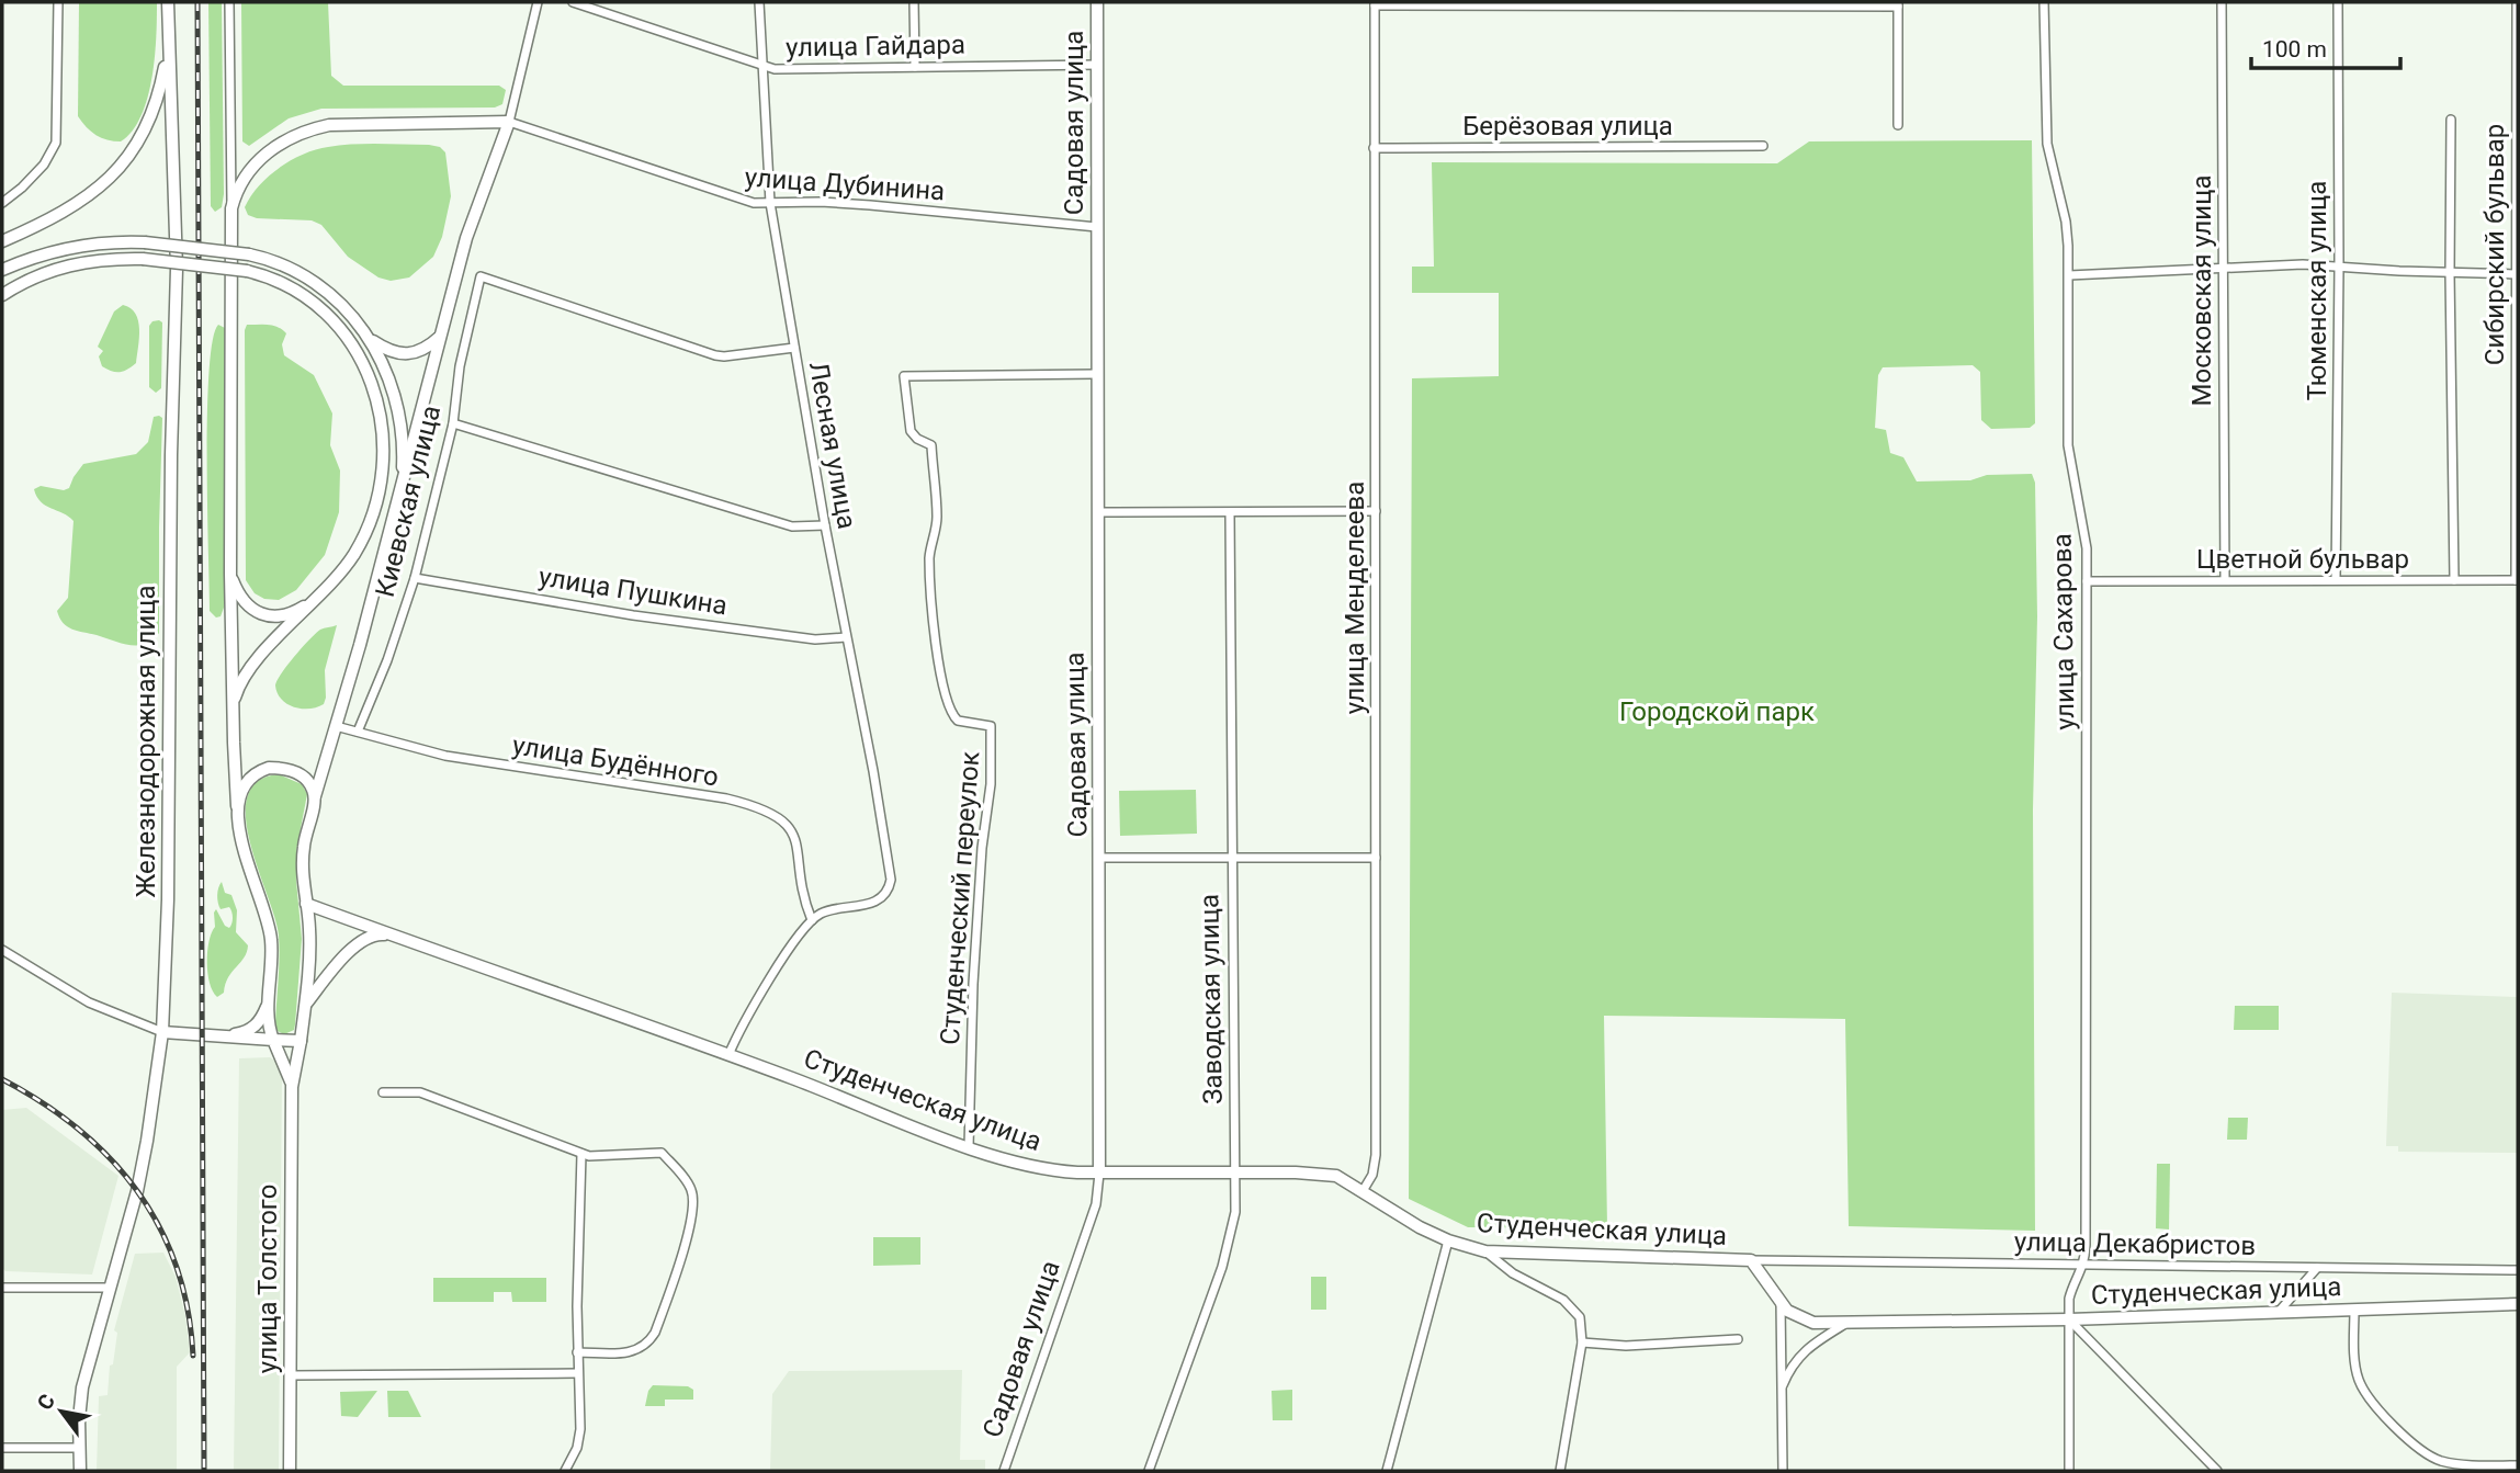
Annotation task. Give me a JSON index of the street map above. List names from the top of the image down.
{
  "streets": {
    "street": [
      "улица Гайдара",
      "Садовая улица",
      "Берёзовая улица",
      "улица Дубинина",
      "Сибирский бульвар",
      "Московская улица",
      "Тюменская улица",
      "Лесная улица",
      "Киевская улица",
      "Цветной бульвар",
      "улица Пушкина",
      "улица Менделеева",
      "улица Сахарова",
      "Железнодорожная улица",
      "улица Будённого",
      "Студенческий переулок",
      "Заводская улица",
      "Студенческая улица",
      "улица Декабристов",
      "улица Толстого"
    ]
  },
  "crossings": [
    ["улица Гайдара", "Садовая улица"],
    ["улица Гайдара", "Лесная улица"],
    ["Садовая улица", "улица Дубинина"],
    ["Садовая улица", "Студенческий переулок"],
    ["Садовая улица", "Студенческая улица"],
    ["Берёзовая улица", "улица Менделеева"],
    ["улица Дубинина", "Лесная улица"],
    ["Сибирский бульвар", "Цветной бульвар"],
    ["Московская улица", "Цветной бульвар"],
    ["Тюменская улица", "Цветной бульвар"],
    ["Лесная улица", "Киевская улица"],
    ["Лесная улица", "улица Пушкина"],
    ["Лесная улица", "улица Будённого"],
    ["Киевская улица", "улица Пушкина"],
    ["Киевская улица", "улица Будённого"],
    ["Цветной бульвар", "улица Сахарова"],
    ["улица Менделеева", "Студенческая улица"],
    ["улица Сахарова", "улица Декабристов"],
    ["Студенческий переулок", "Студенческая улица"],
    ["Заводская улица", "Студенческая улица"],
    ["Студенческая улица", "улица Декабристов"]
  ],
  "parks": ["Городской парк"],
  "scale_bar": "100 m",
  "north": "top left"
}
